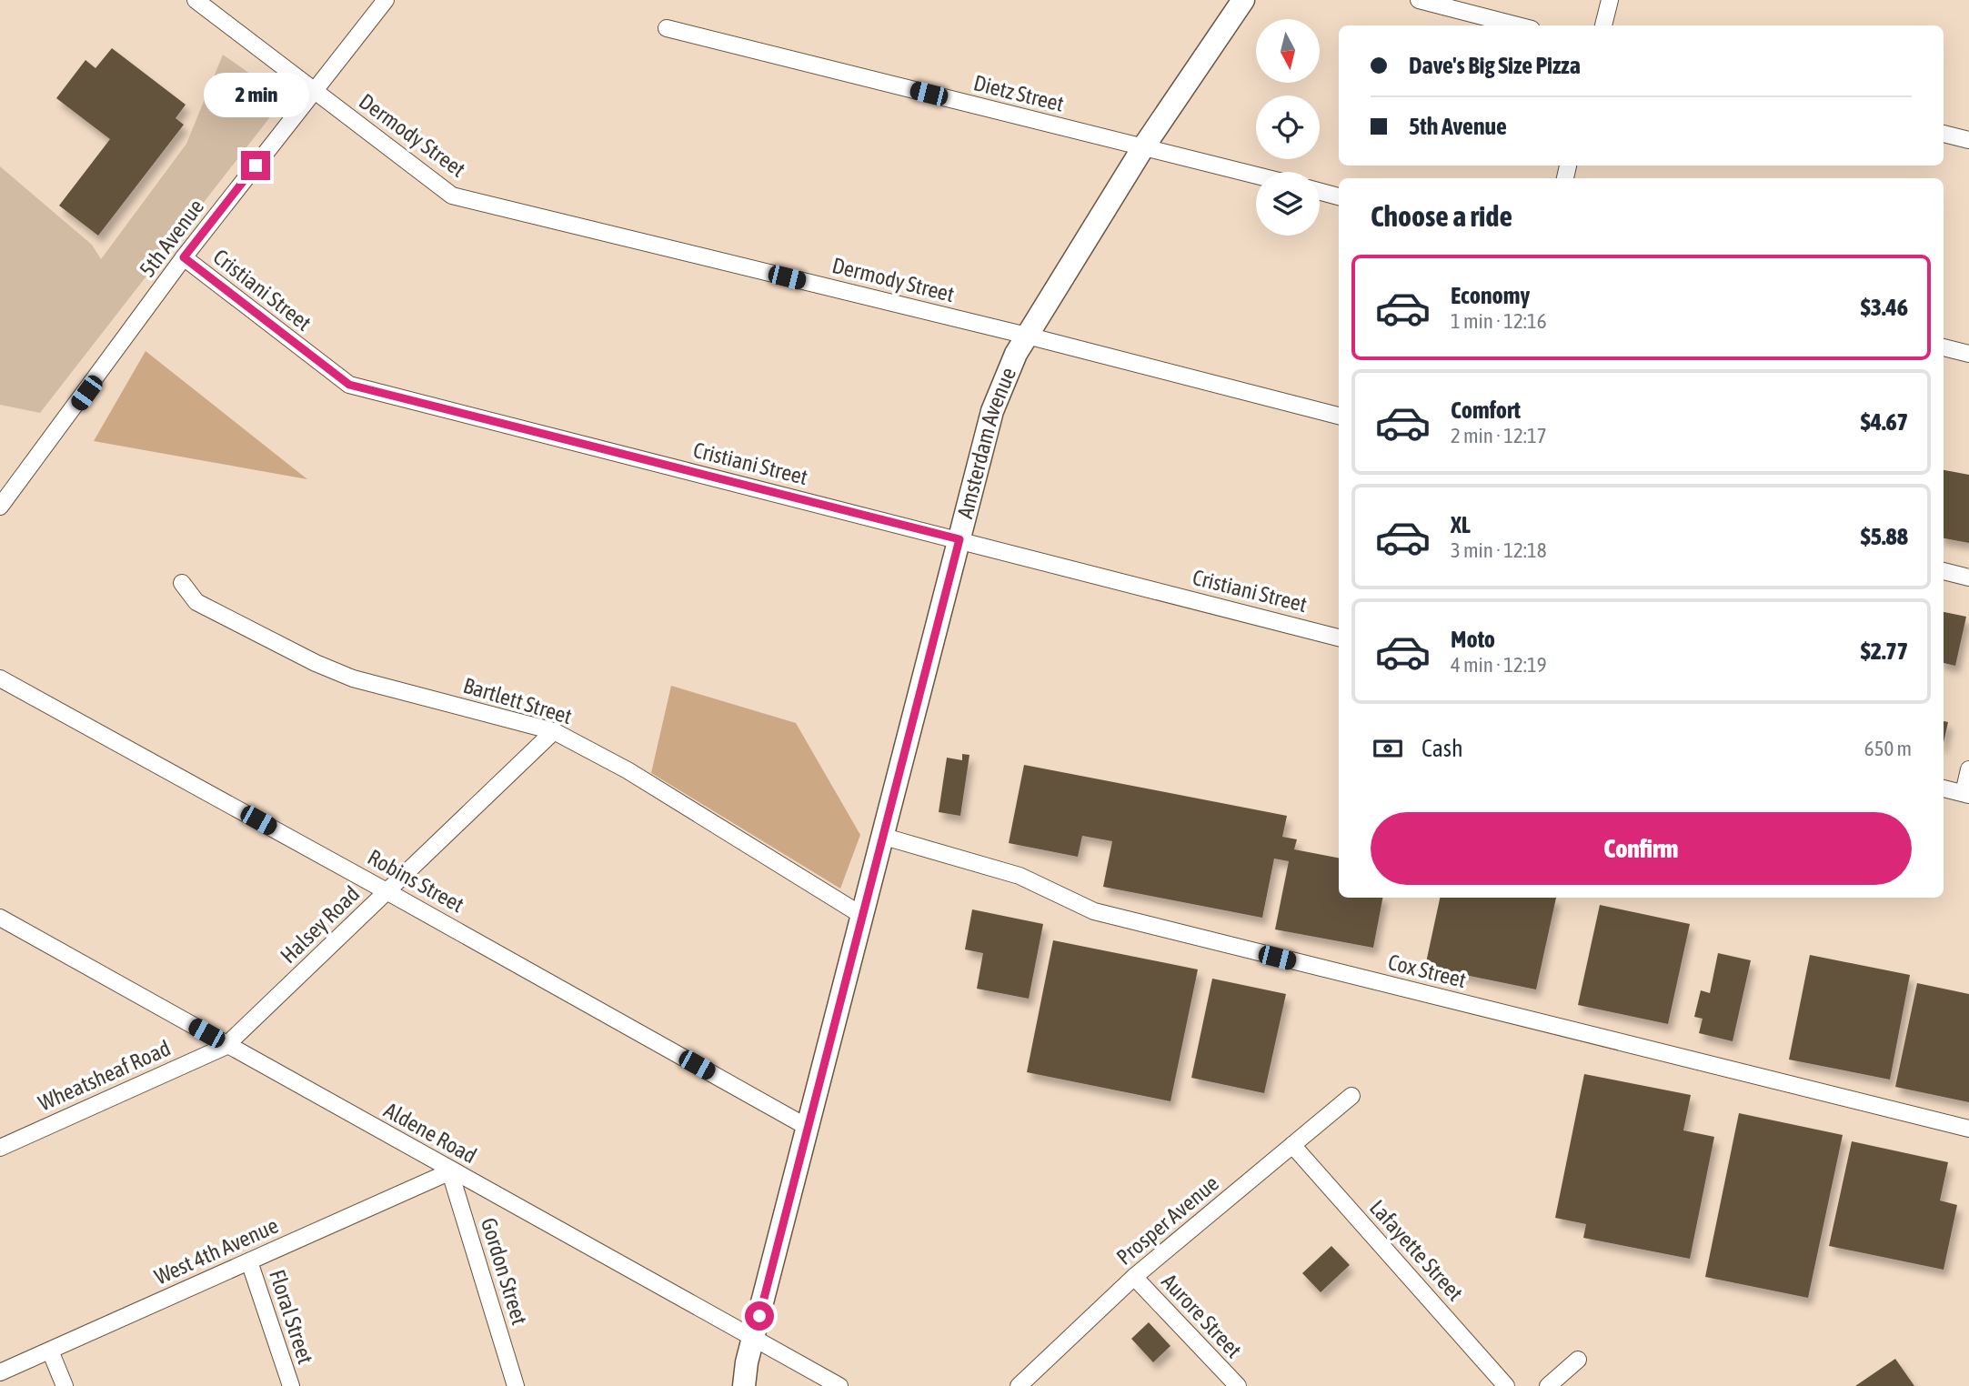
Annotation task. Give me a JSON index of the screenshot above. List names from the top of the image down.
{
  "streets": {
    "main road": ["Amsterdam Avenue"],
    "street": [
      "Dietz Street",
      "Dermody Street",
      "5th Avenue",
      "Cristiani Street",
      "Bartlett Street",
      "Robins Street",
      "Halsey Road",
      "Cox Street",
      "Wheatsheaf Road",
      "Aldene Road",
      "Prosper Avenue",
      "Lafayette Street",
      "West 4th Avenue",
      "Gordon Street",
      "Aurore Street",
      "Floral Street"
    ]
  },
  "crossings": [
    ["Dietz Street", "Amsterdam Avenue"],
    ["Dermody Street", "5th Avenue"],
    ["Dermody Street", "Amsterdam Avenue"],
    ["5th Avenue", "Cristiani Street"],
    ["Cristiani Street", "Amsterdam Avenue"],
    ["Amsterdam Avenue", "Bartlett Street"],
    ["Amsterdam Avenue", "Robins Street"],
    ["Amsterdam Avenue", "Cox Street"],
    ["Amsterdam Avenue", "Aldene Road"],
    ["Bartlett Street", "Halsey Road"],
    ["Robins Street", "Halsey Road"],
    ["Halsey Road", "Wheatsheaf Road"],
    ["Halsey Road", "Aldene Road"],
    ["Wheatsheaf Road", "Aldene Road"],
    ["Aldene Road", "West 4th Avenue"],
    ["Aldene Road", "Gordon Street"],
    ["Prosper Avenue", "Lafayette Street"],
    ["Prosper Avenue", "Aurore Street"],
    ["West 4th Avenue", "Gordon Street"],
    ["West 4th Avenue", "Floral Street"]
  ],
  "north": "bottom",
  "page": {
    "banner": ["Dave's Big Size Pizza", "5th Avenue"],
    "bubble": "2 min",
    "heading": "Choose a ride",
    "list": [
      {
        "name": "Economy",
        "note": "1 min · 12:16",
        "value": "$3.46"
      },
      {
        "name": "Comfort",
        "note": "2 min · 12:17",
        "value": "$4.67"
      },
      {
        "name": "XL",
        "note": "3 min · 12:18",
        "value": "$5.88"
      },
      {
        "name": "Moto",
        "note": "4 min · 12:19",
        "value": "$2.77"
      }
    ],
    "pay": ["Cash", "650 m"],
    "buttons": "Confirm"
  }
}
